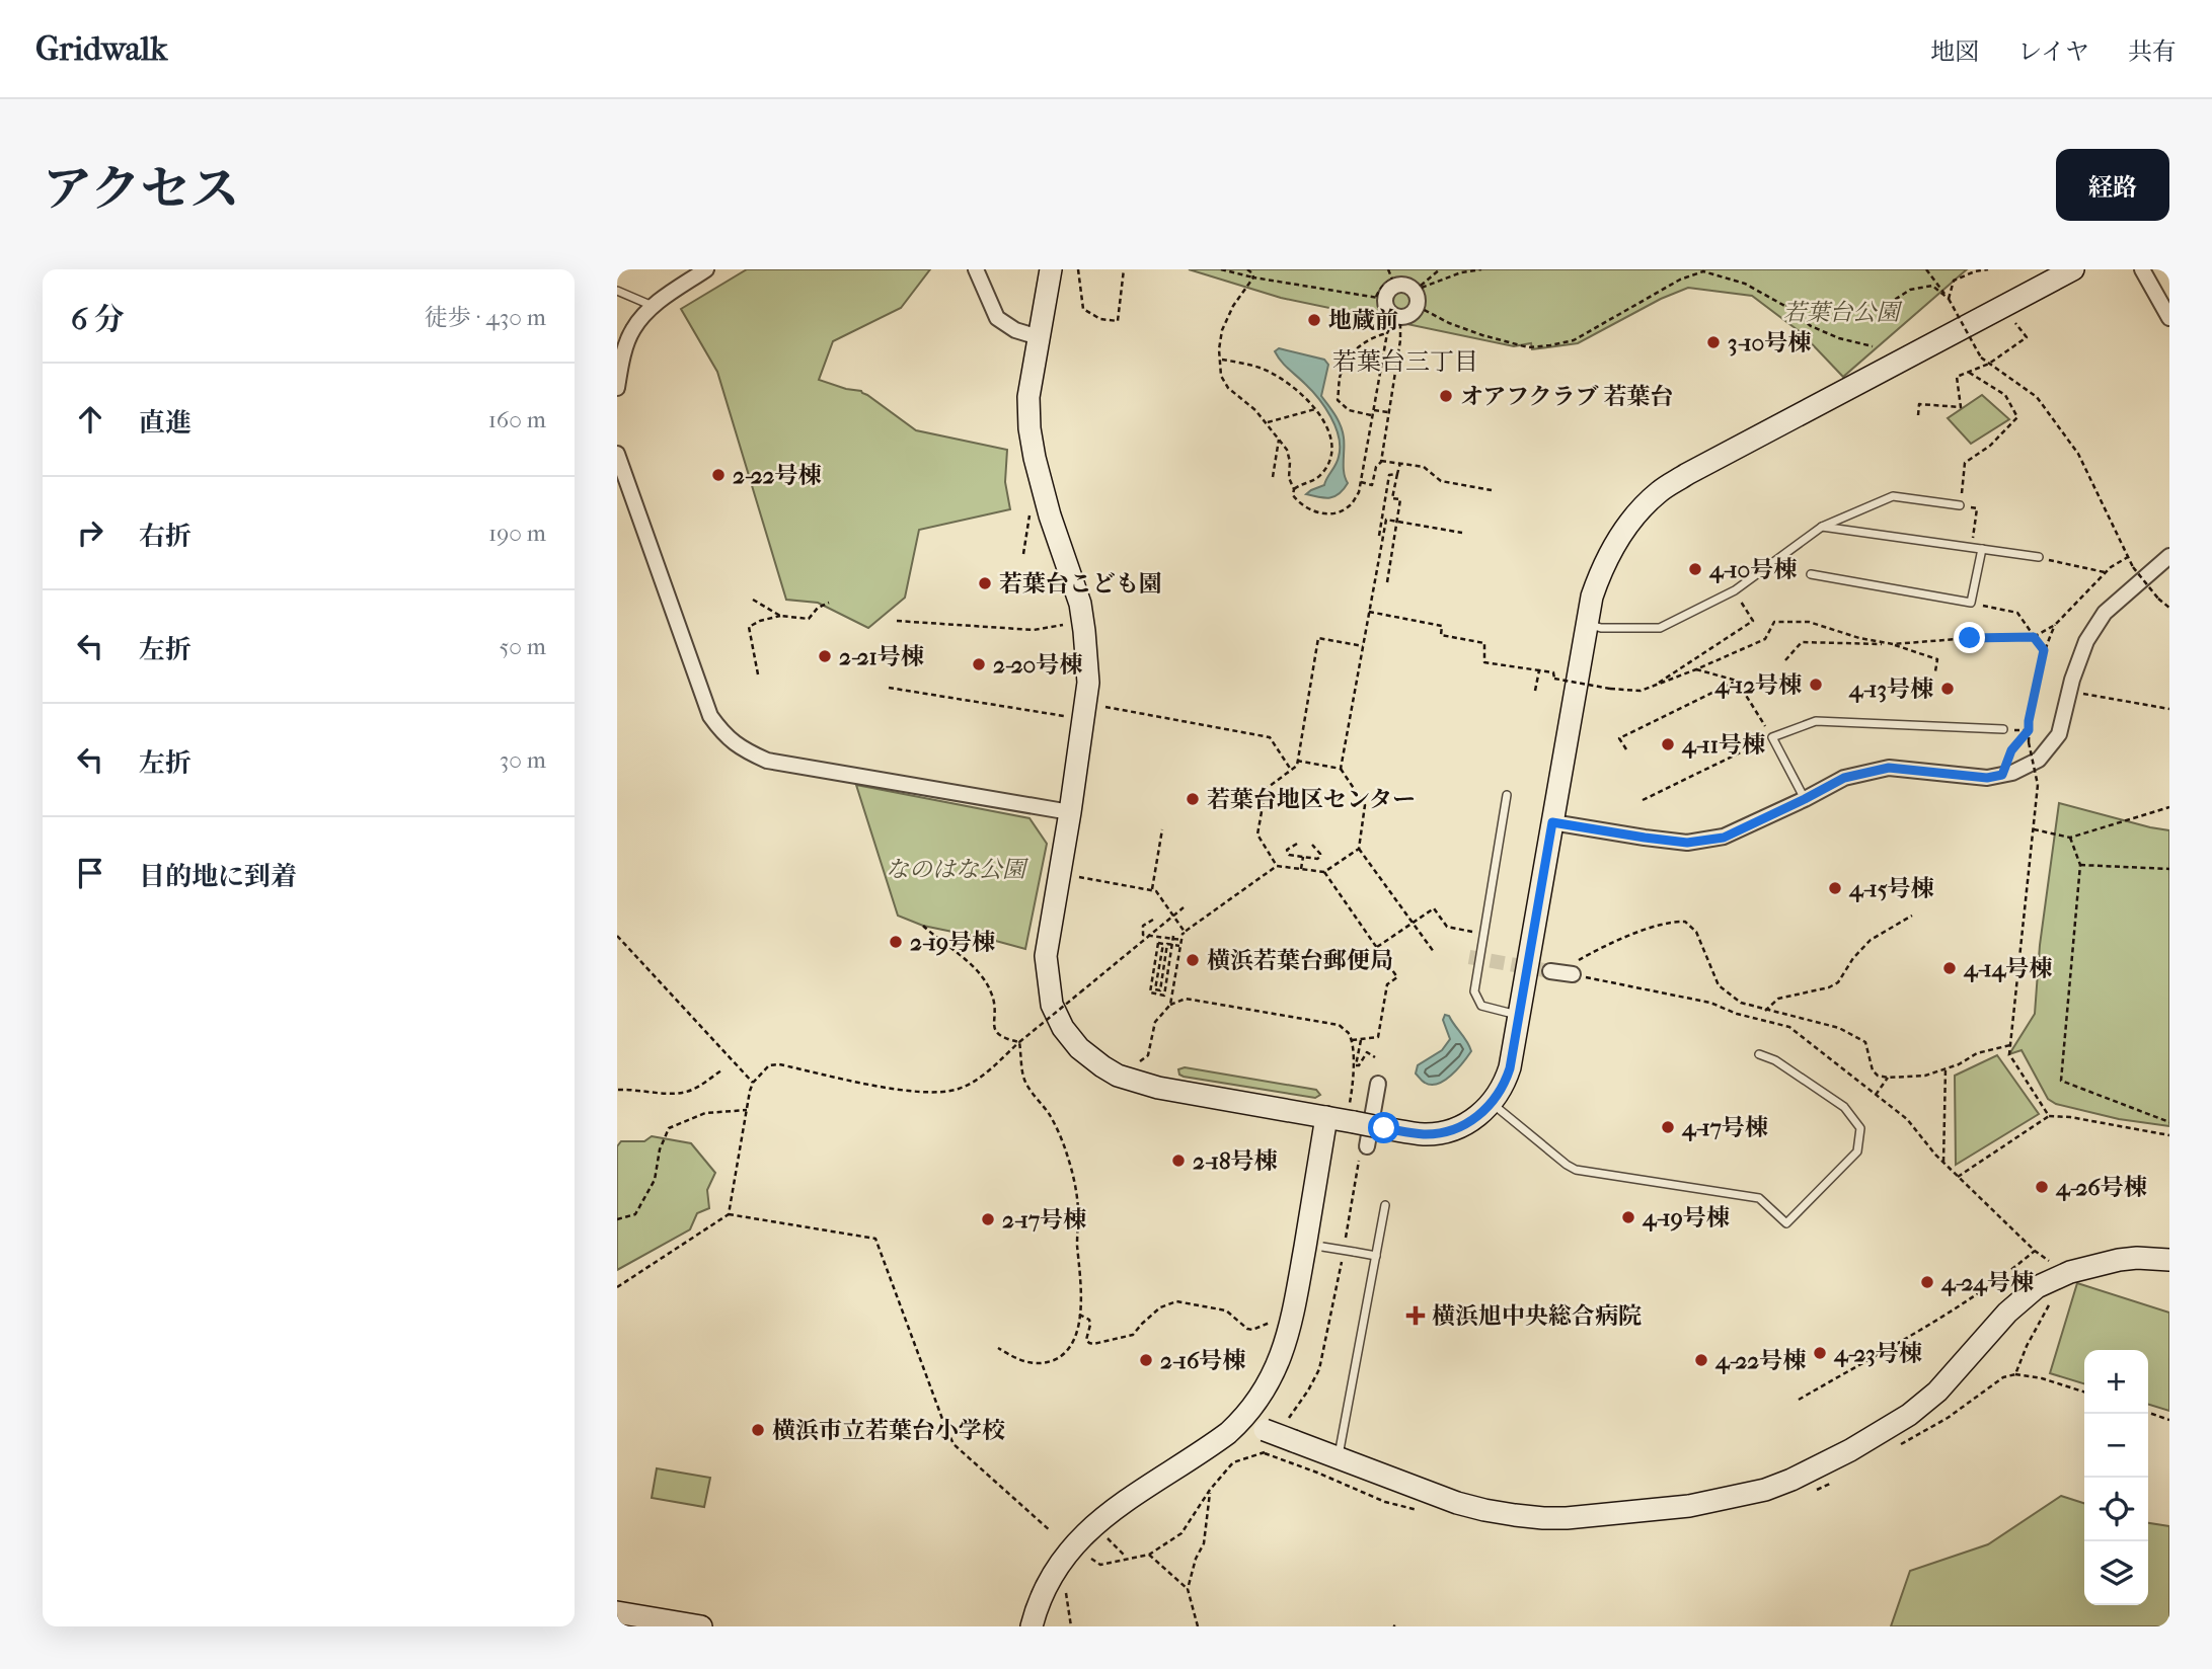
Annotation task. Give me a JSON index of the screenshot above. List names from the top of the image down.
{
  "districts": ["若葉台三丁目"],
  "parks": ["若葉台公園", "なのはな公園"],
  "places": {
    "other": [
      "地蔵前",
      "3-10号棟",
      "オアフクラブ 若葉台",
      "2-22号棟",
      "4-10号棟",
      "若葉台こども園",
      "2-21号棟",
      "2-20号棟",
      "4-12号棟",
      "4-13号棟",
      "4-11号棟",
      "若葉台地区センター",
      "4-15号棟",
      "2-19号棟",
      "横浜若葉台郵便局",
      "4-14号棟",
      "4-17号棟",
      "2-18号棟",
      "4-26号棟",
      "4-19号棟",
      "2-17号棟",
      "4-24号棟",
      "4-23号棟",
      "2-16号棟",
      "4-22号棟",
      "横浜市立若葉台小学校"
    ],
    "health": ["横浜旭中央総合病院"]
  },
  "page": {
    "header": "Gridwalk",
    "nav": ["地図", "レイヤ", "共有"],
    "title": "アクセス",
    "buttons": "経路",
    "heading": ["6 分", "徒歩 · 430 m"],
    "list": [
      ["直進", "160 m"],
      ["右折", "190 m"],
      ["左折", "50 m"],
      ["左折", "30 m"],
      "目的地に到着"
    ],
    "map_buttons": ["+", "−"]
  }
}
